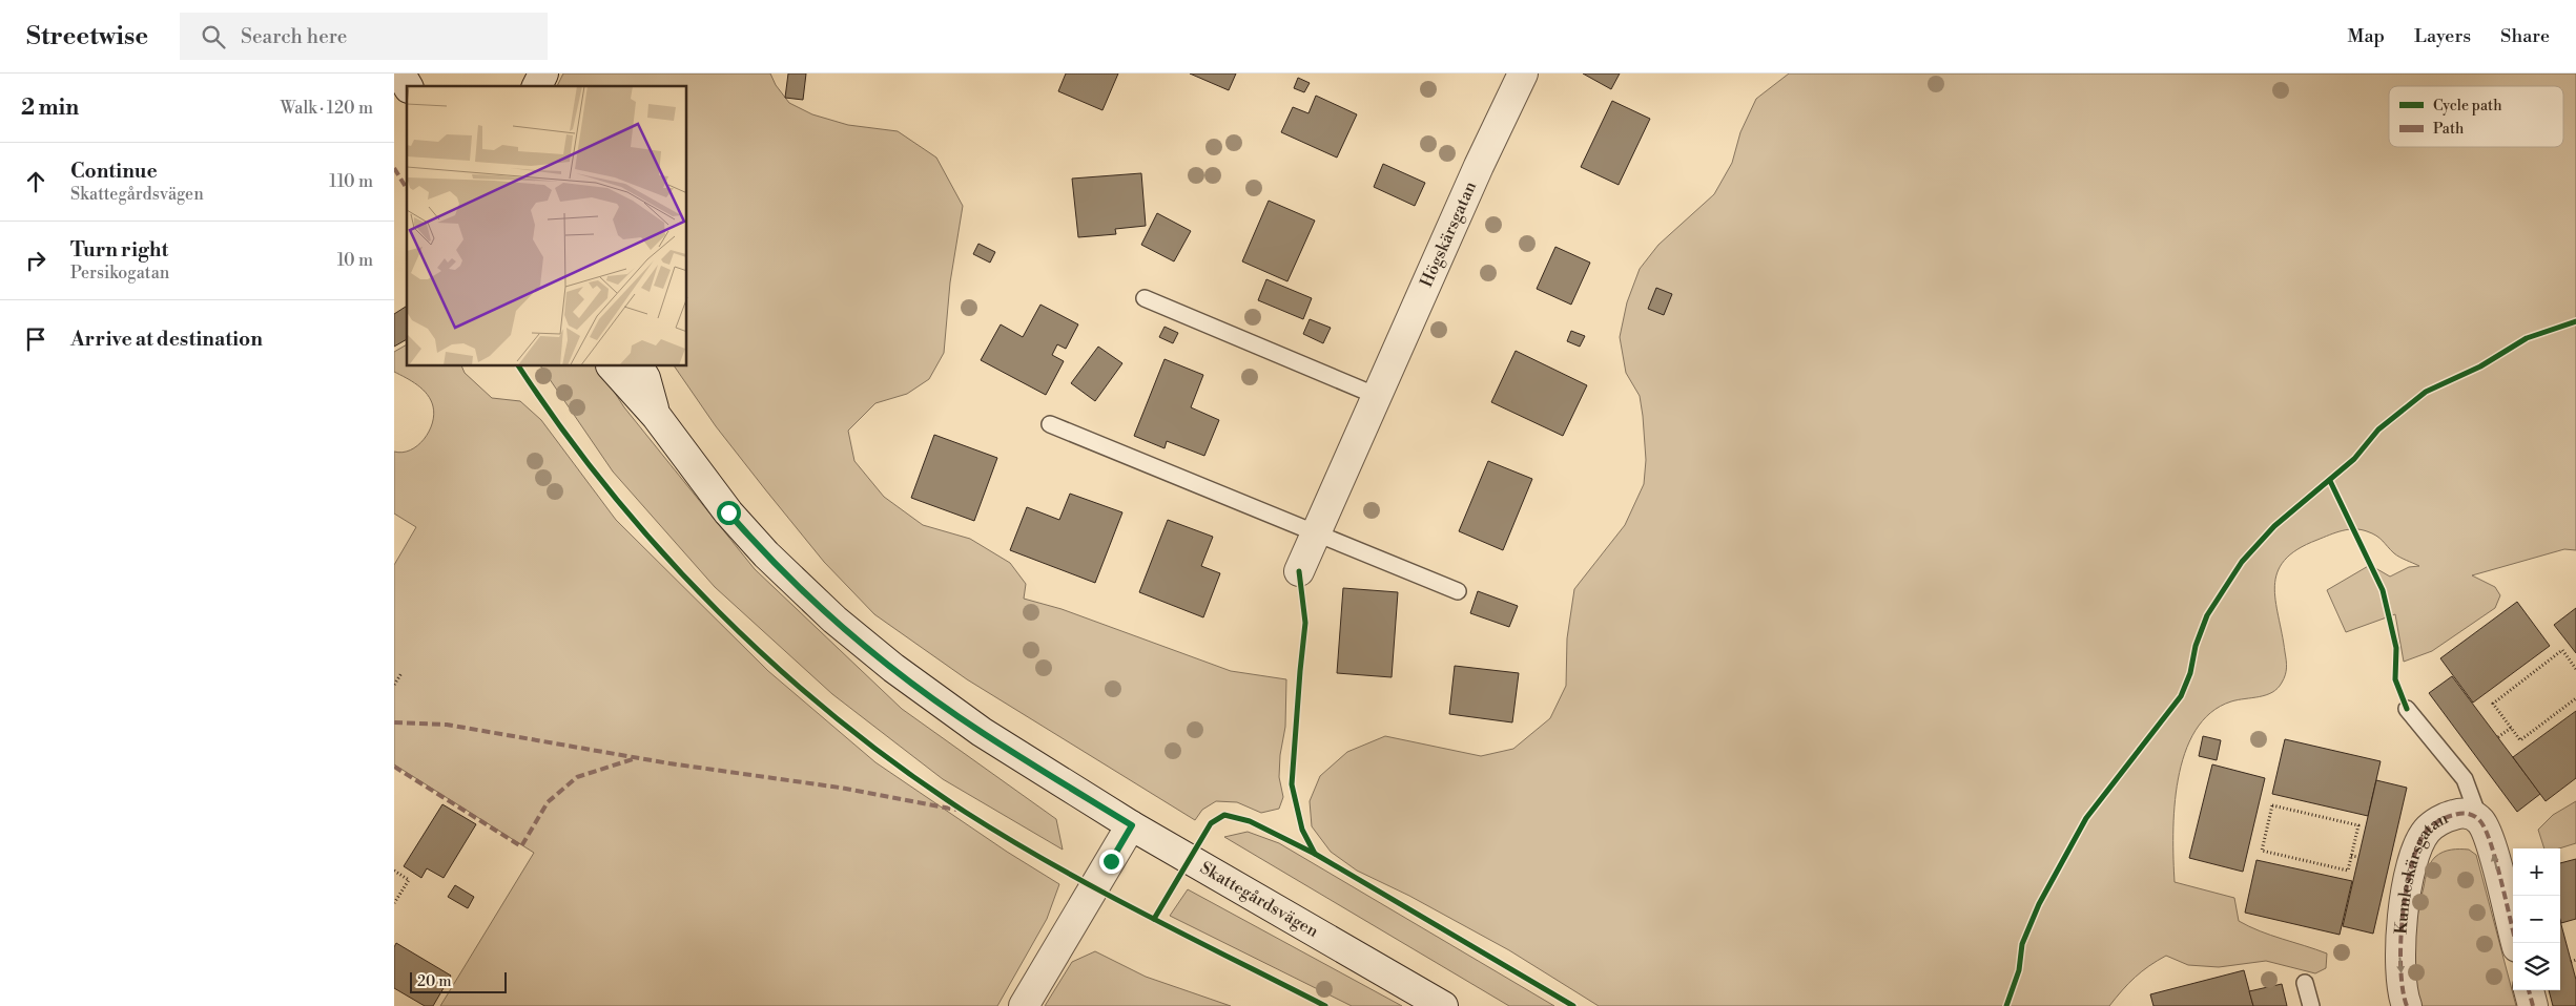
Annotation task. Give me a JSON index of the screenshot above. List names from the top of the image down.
{
  "streets": {
    "street": ["Högskärsgatan", "Kumleskärsgatan", "Skattegårdsvägen"]
  },
  "legend": ["Cycle path", "Path"],
  "scale_bar": "20 m",
  "page": {
    "header": "Streetwise",
    "search": "Search here",
    "nav": ["Map", "Layers", "Share"],
    "heading": ["2 min", "Walk · 120 m"],
    "list": [
      ["Continue", "Skattegårdsvägen", "110 m"],
      ["Turn right", "Persikogatan", "10 m"],
      "Arrive at destination"
    ],
    "map_buttons": ["+", "−"],
    "scale": "20 m"
  }
}
